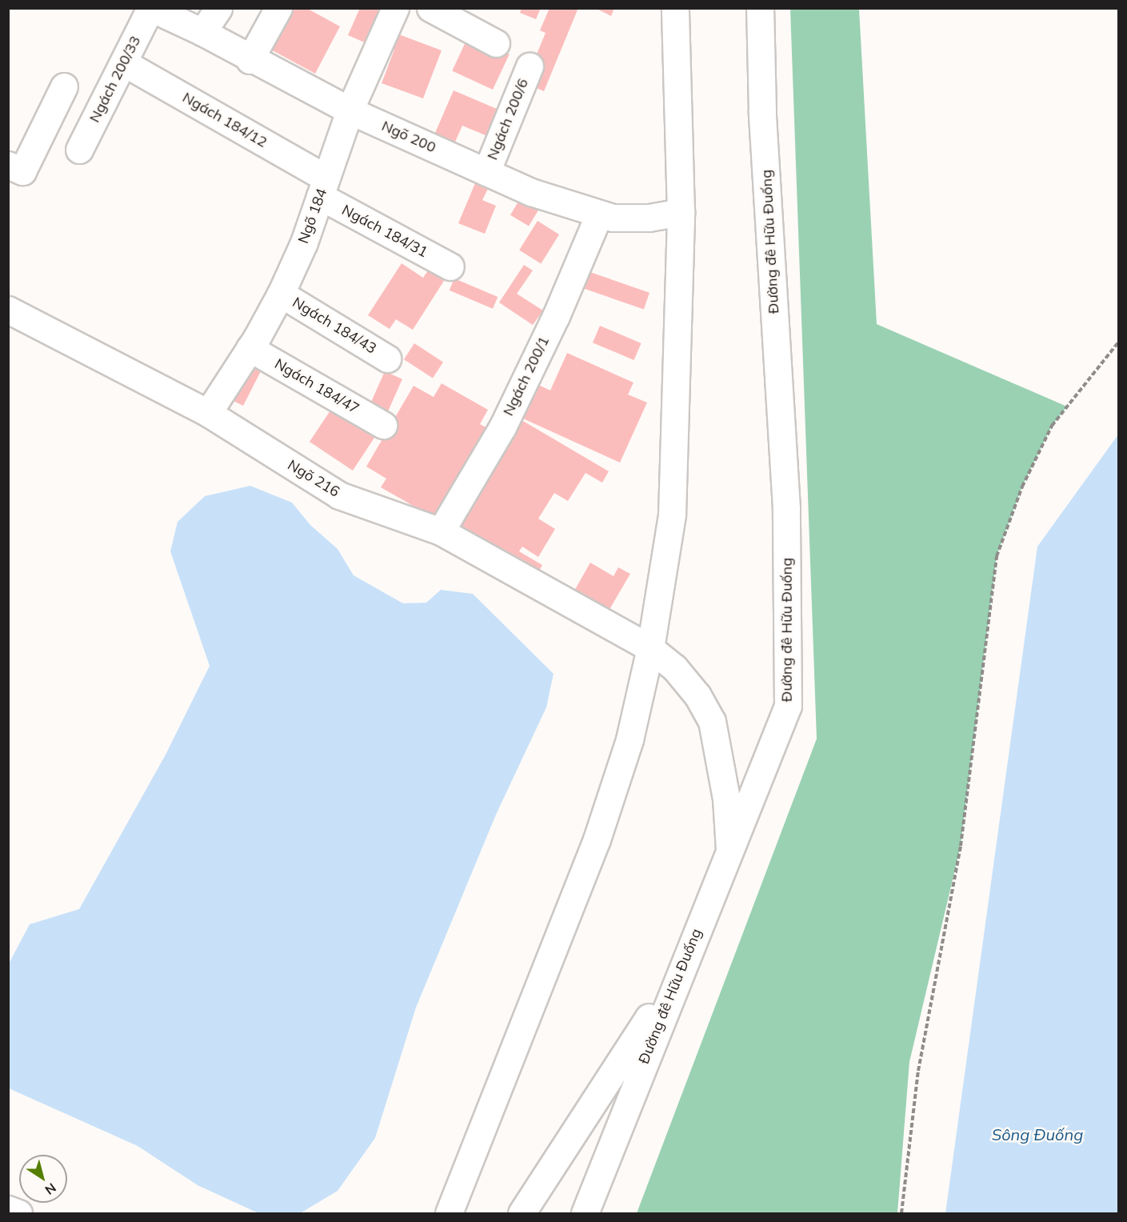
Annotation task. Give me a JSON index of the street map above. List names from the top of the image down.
{
  "streets": {
    "street": [
      "Ngách 200/33",
      "Ngách 200/6",
      "Ngách 184/12",
      "Ngõ 200",
      "Ngõ 184",
      "Ngách 184/31",
      "Đường đê Hữu Đuống",
      "Ngách 184/43",
      "Ngách 200/1",
      "Ngách 184/47",
      "Ngõ 216"
    ]
  },
  "crossings": [
    ["Ngách 200/33", "Ngách 184/12"],
    ["Ngách 200/33", "Ngõ 200"],
    ["Ngách 200/6", "Ngõ 200"],
    ["Ngách 184/12", "Ngõ 184"],
    ["Ngách 184/12", "Ngách 184/31"],
    ["Ngõ 200", "Ngõ 184"],
    ["Ngõ 200", "Ngách 200/1"],
    ["Ngõ 184", "Ngách 184/31"],
    ["Ngõ 184", "Ngách 184/43"],
    ["Ngõ 184", "Ngách 184/47"],
    ["Ngõ 184", "Ngõ 216"],
    ["Đường đê Hữu Đuống", "Ngõ 216"],
    ["Ngách 200/1", "Ngõ 216"]
  ],
  "water": ["Sông Đuống"],
  "north": "bottom right"
}
